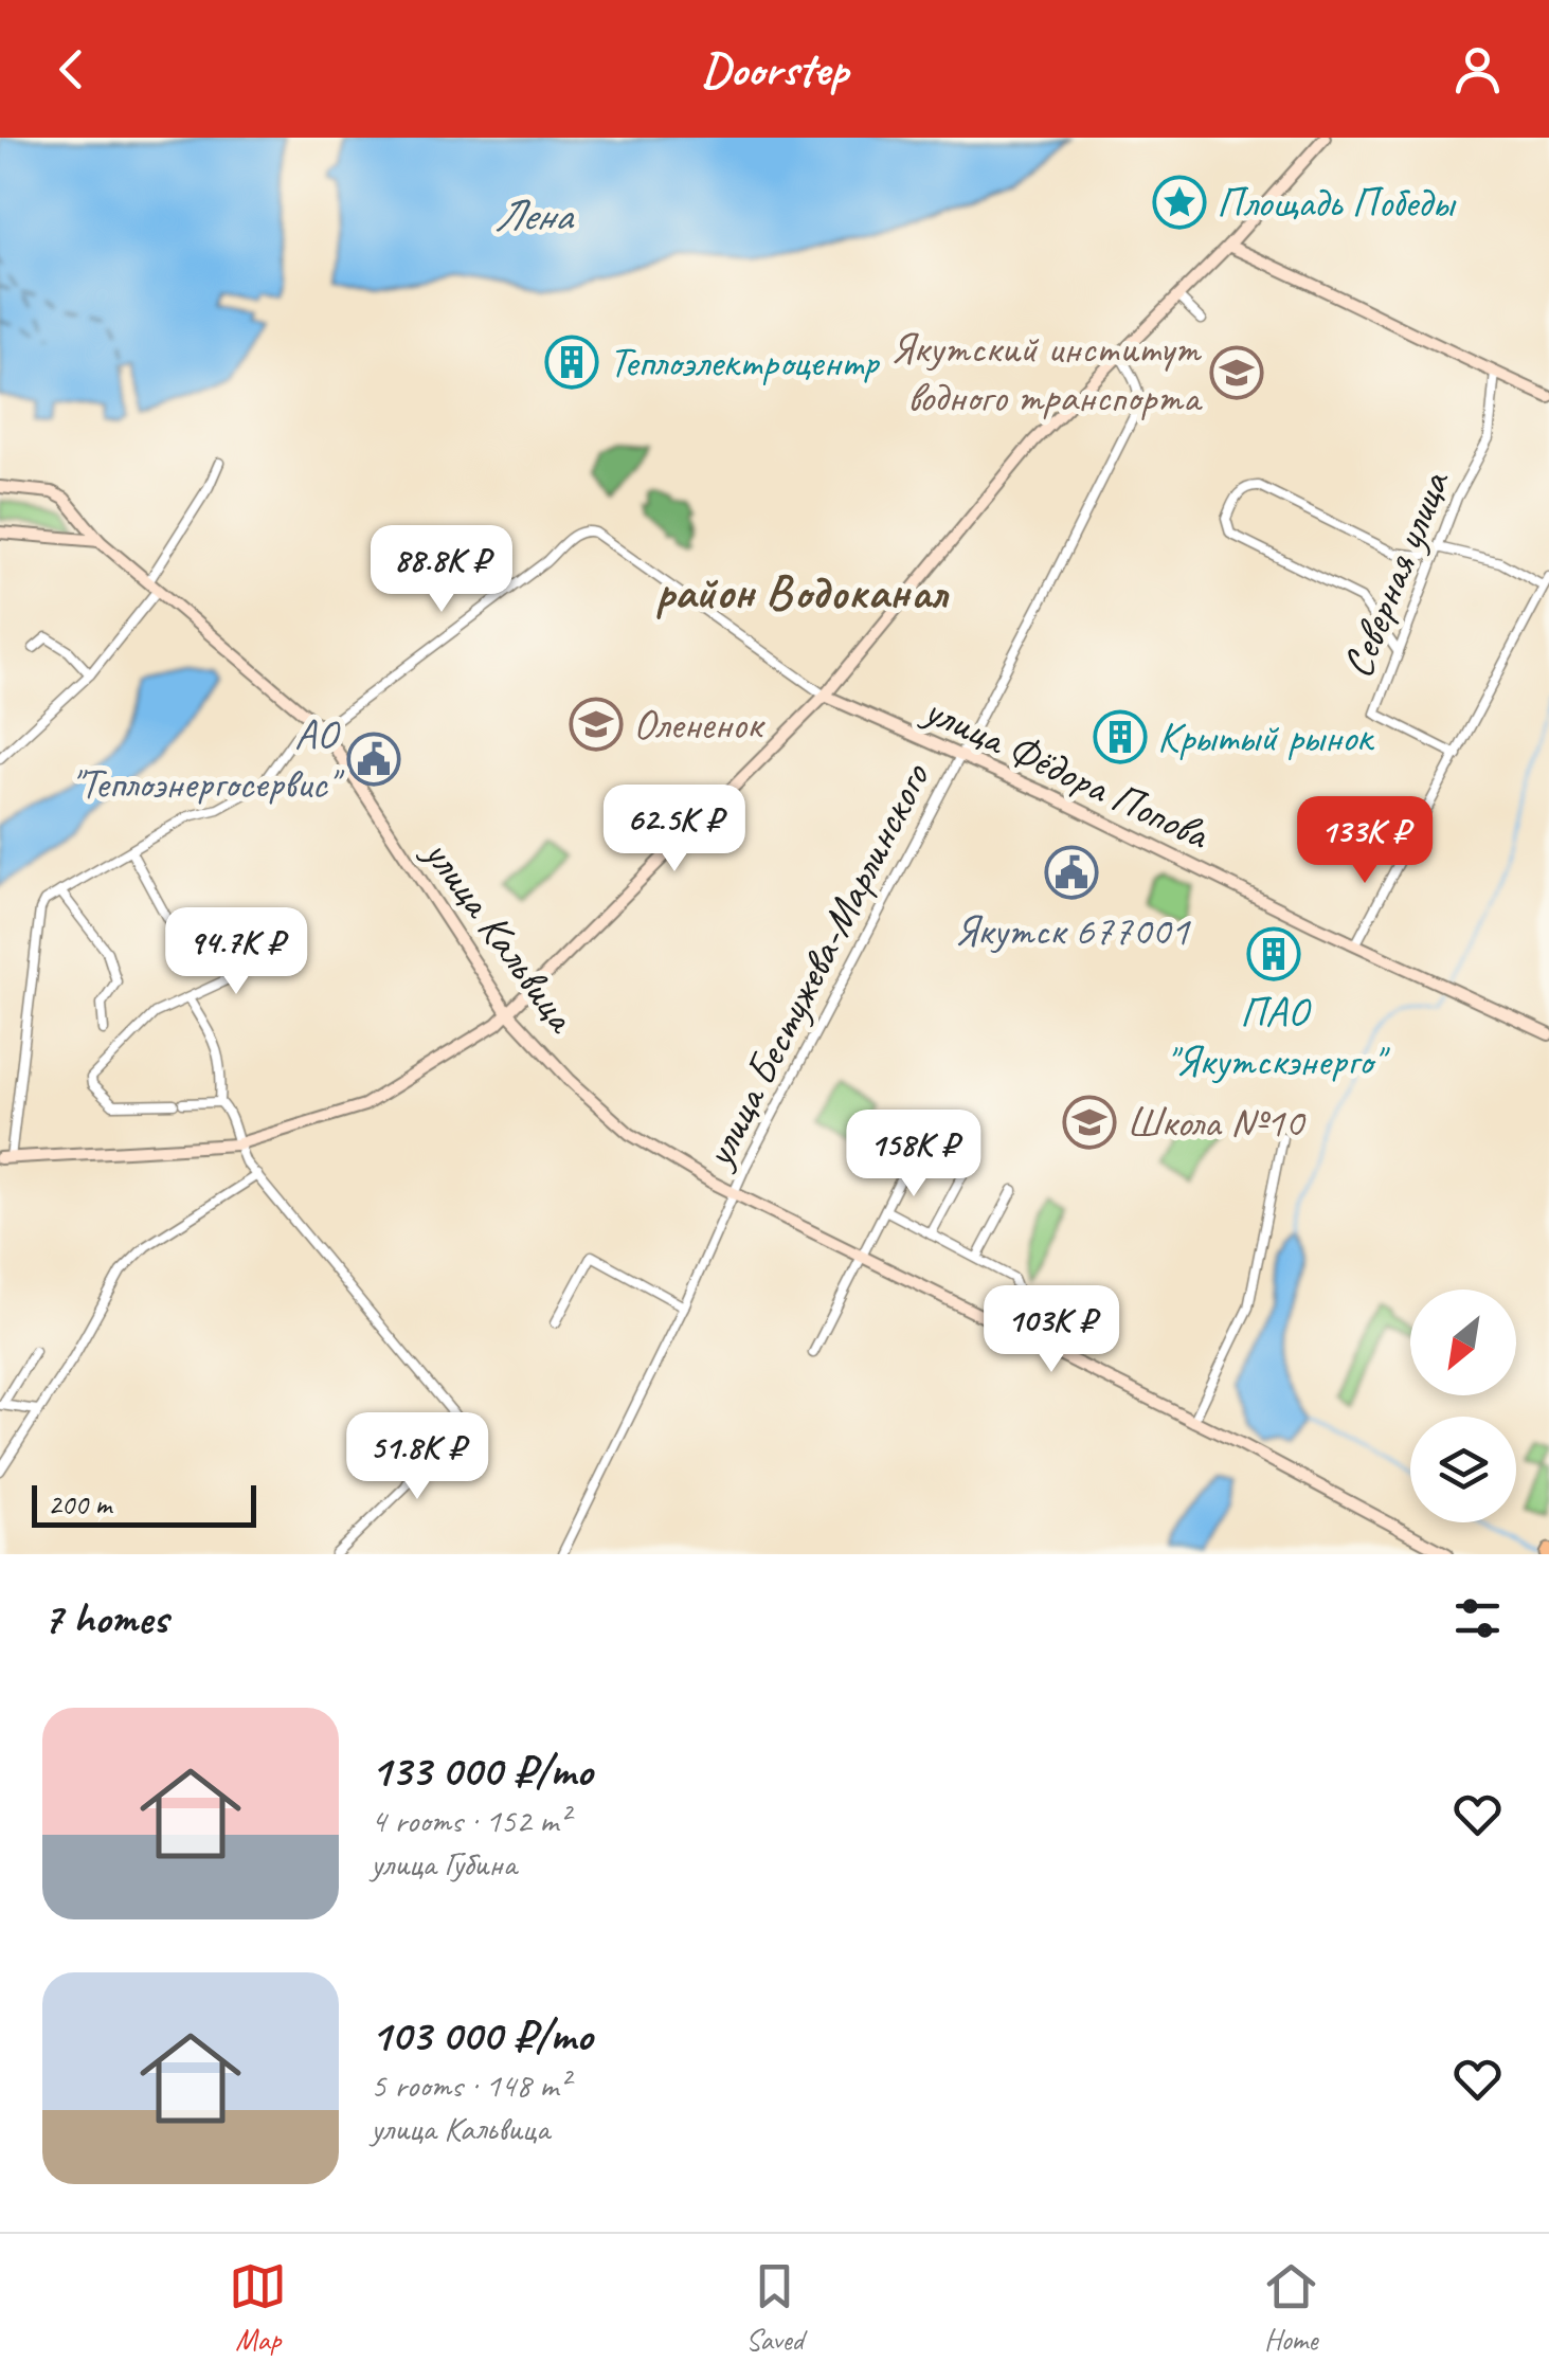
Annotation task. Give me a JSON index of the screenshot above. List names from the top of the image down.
{
  "streets": {
    "street": [
      "Северная улица",
      "улица Фёдора Попова",
      "улица Кальвица",
      "улица Бестужева-Марлинского"
    ]
  },
  "crossings": [
    ["улица Фёдора Попова", "улица Кальвица"],
    ["улица Фёдора Попова", "улица Бестужева-Марлинского"],
    ["улица Кальвица", "улица Бестужева-Марлинского"]
  ],
  "districts": ["район Водоканал"],
  "water": ["Лена"],
  "places": {
    "place": ["Площадь Победы"],
    "building": ["Теплоэлектроцентр", "Крытый рынок", "ПАО \"Якутскэнерго\""],
    "school or university": ["Якутский институт водного транспорта", "Олененок", "Школа №10"],
    "public building": ["АО \"Теплоэнергосервис\"", "Якутск 677001"]
  },
  "scale_bar": "200 m",
  "north": "bottom left",
  "page": {
    "header": "Doorstep",
    "price": [
      "88.8K ₽",
      "62.5K ₽",
      "133K ₽",
      "94.7K ₽",
      "158K ₽",
      "103K ₽",
      "51.8K ₽"
    ],
    "scale": "200 m",
    "heading": "7 homes",
    "list": [
      {
        "name": "133 000 ₽/mo",
        "note": "4 rooms · 152 m² · улица Губина"
      },
      {
        "name": "103 000 ₽/mo",
        "note": "5 rooms · 148 m² · улица Кальвица"
      }
    ],
    "tabs": ["Map", "Saved", "Home"]
  }
}
